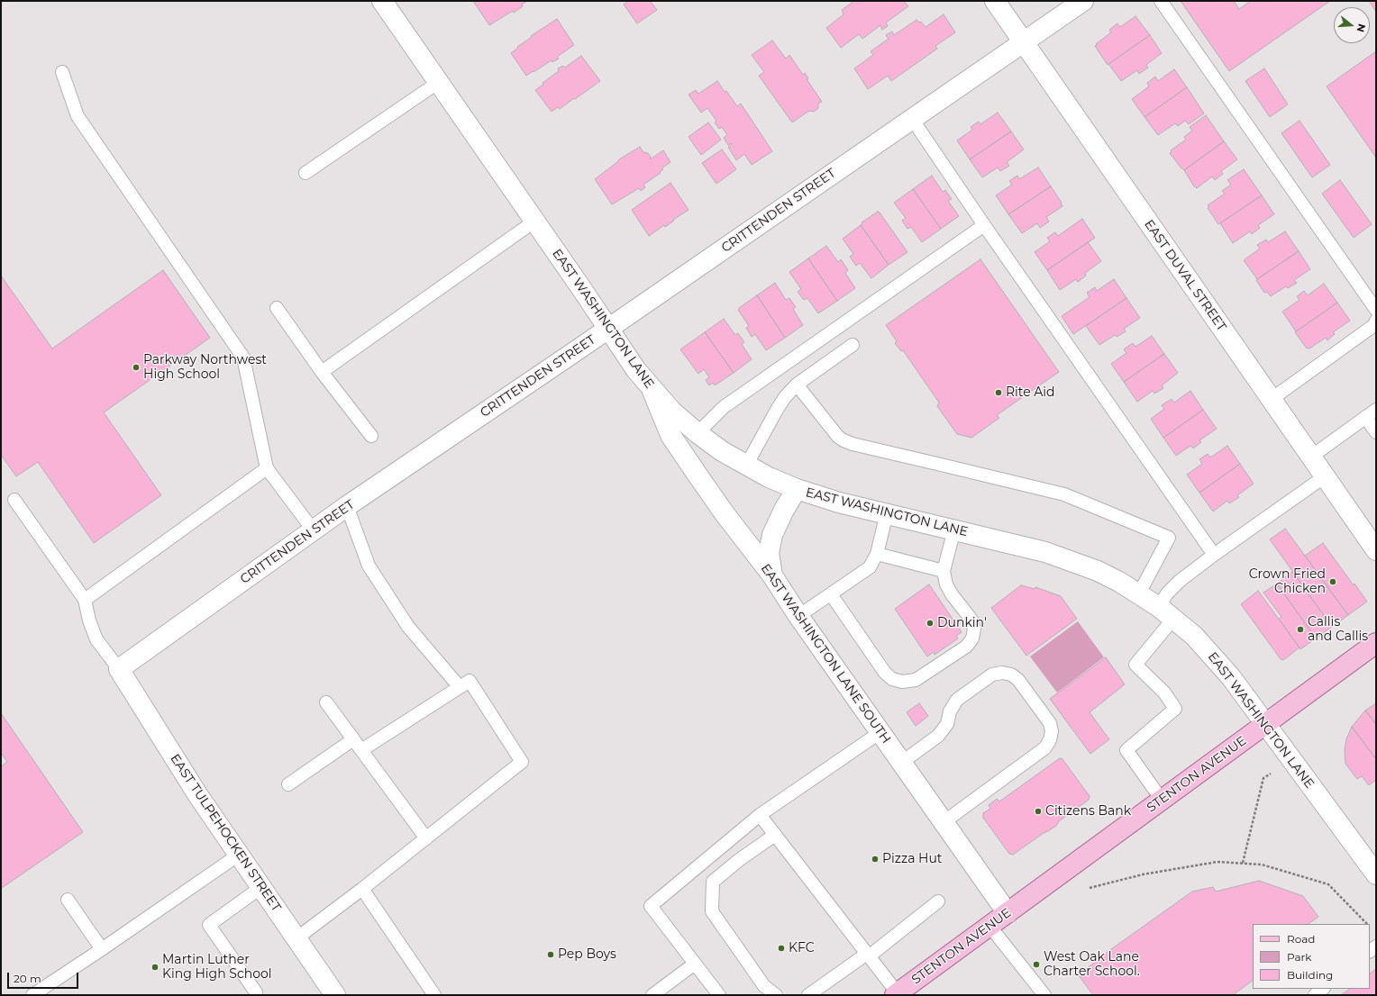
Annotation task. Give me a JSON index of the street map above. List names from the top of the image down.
{
  "streets": {
    "main road": ["STENTON AVENUE"],
    "street": [
      "CRITTENDEN STREET",
      "EAST DUVAL STREET",
      "EAST WASHINGTON LANE",
      "EAST WASHINGTON LANE SOUTH",
      "EAST TULPEHOCKEN STREET"
    ]
  },
  "crossings": [
    ["CRITTENDEN STREET", "EAST DUVAL STREET"],
    ["CRITTENDEN STREET", "EAST WASHINGTON LANE"],
    ["CRITTENDEN STREET", "EAST TULPEHOCKEN STREET"],
    ["EAST WASHINGTON LANE", "EAST WASHINGTON LANE SOUTH"],
    ["EAST WASHINGTON LANE", "STENTON AVENUE"],
    ["EAST WASHINGTON LANE SOUTH", "STENTON AVENUE"]
  ],
  "places": [
    "Parkway Northwest High School",
    "Rite Aid",
    "Crown Fried Chicken",
    "Dunkin'",
    "Callis and Callis",
    "Citizens Bank",
    "Pizza Hut",
    "KFC",
    "Pep Boys",
    "West Oak Lane Charter School.",
    "Martin Luther King High School"
  ],
  "legend": ["Road", "Park", "Building"],
  "scale_bar": "20 m",
  "north": "right"
}
